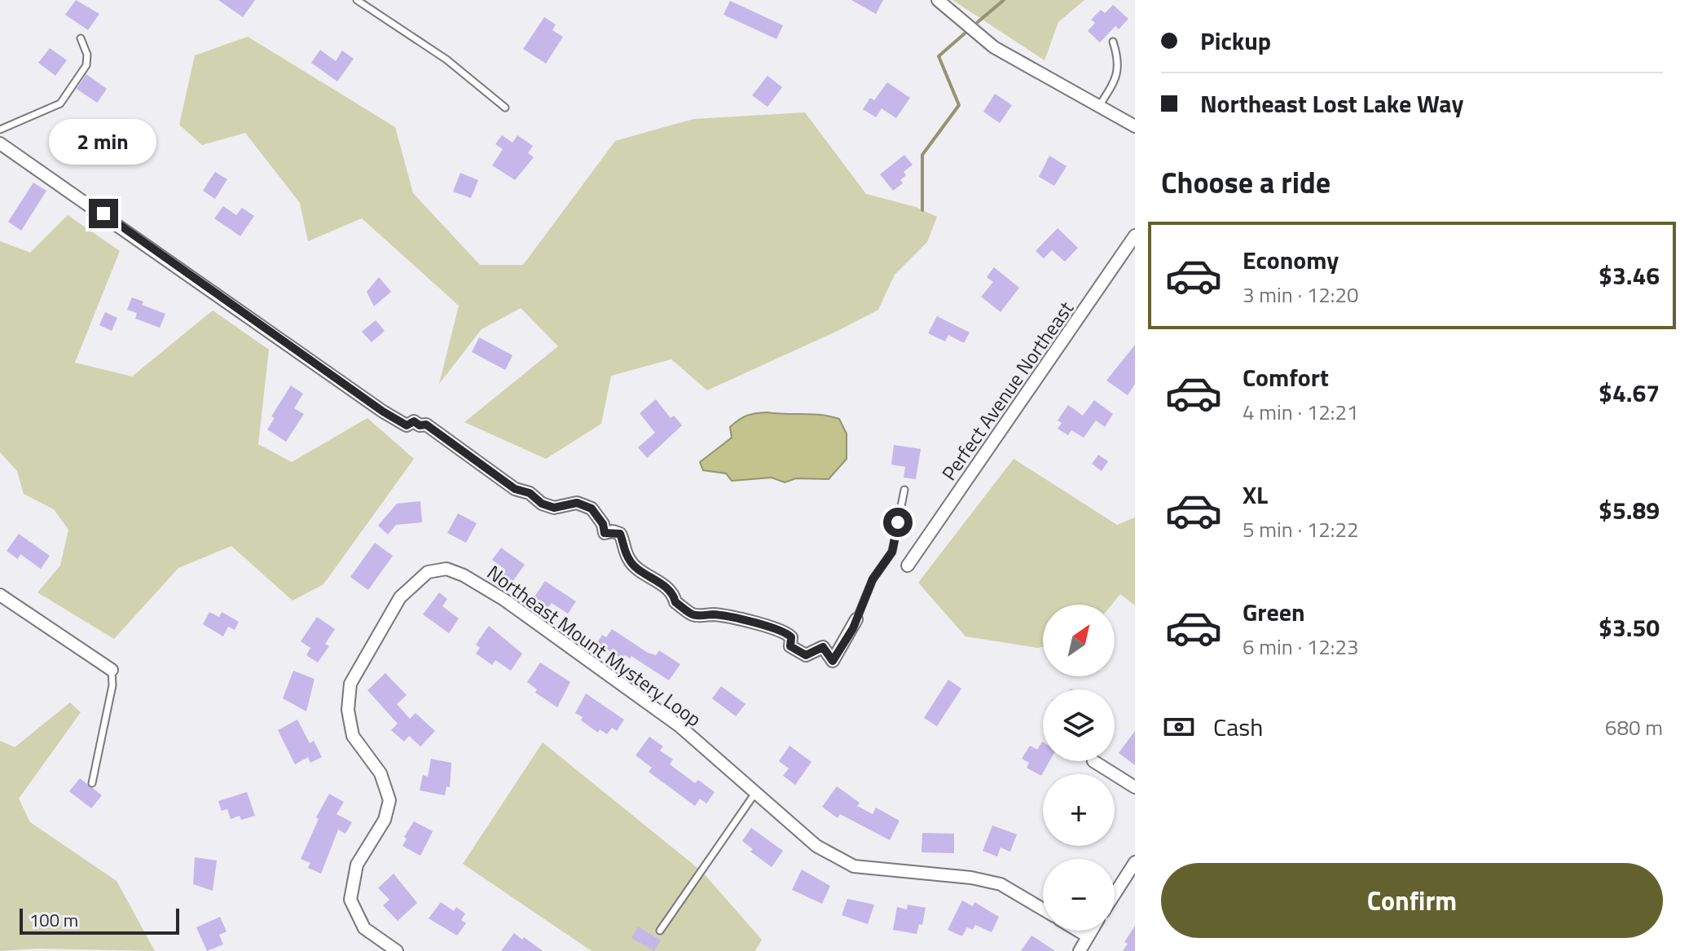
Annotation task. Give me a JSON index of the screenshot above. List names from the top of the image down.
{
  "streets": {
    "street": ["Perfect Avenue Northeast", "Northeast Mount Mystery Loop"]
  },
  "scale_bar": "100 m",
  "north": "top right",
  "page": {
    "banner": ["Pickup", "Northeast Lost Lake Way"],
    "bubble": "2 min",
    "heading": "Choose a ride",
    "list": [
      {
        "name": "Economy",
        "note": "3 min · 12:20",
        "value": "$3.46"
      },
      {
        "name": "Comfort",
        "note": "4 min · 12:21",
        "value": "$4.67"
      },
      {
        "name": "XL",
        "note": "5 min · 12:22",
        "value": "$5.89"
      },
      {
        "name": "Green",
        "note": "6 min · 12:23",
        "value": "$3.50"
      }
    ],
    "map_buttons": ["+", "−"],
    "pay": ["Cash", "680 m"],
    "buttons": "Confirm",
    "scale": "100 m"
  }
}
